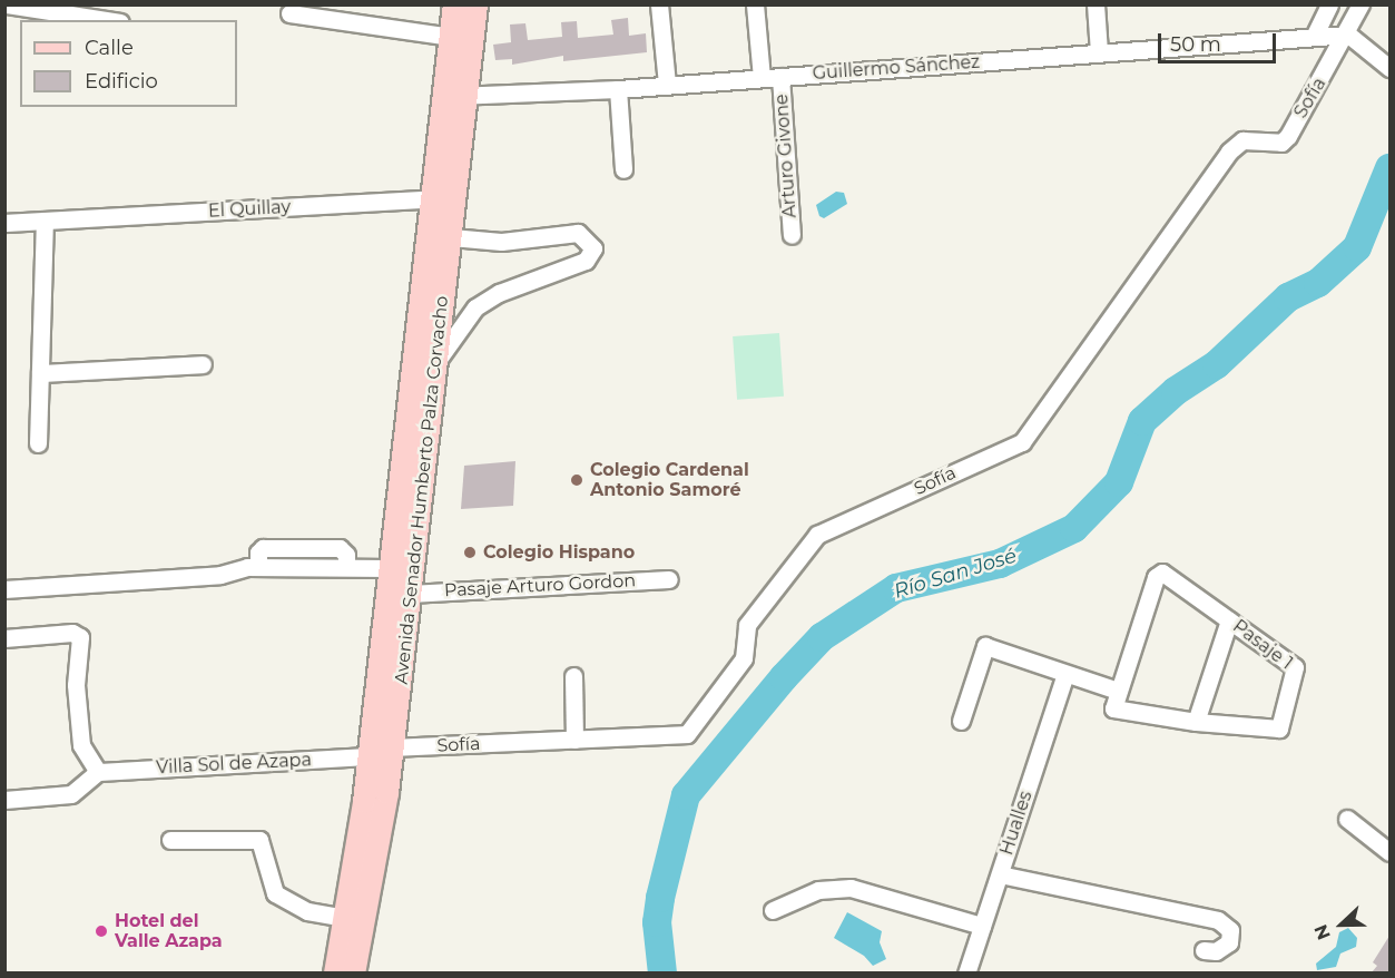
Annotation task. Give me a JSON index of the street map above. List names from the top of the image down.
{
  "streets": {
    "main road": ["Avenida Senador Humberto Palza Corvacho"],
    "street": [
      "Guillermo Sánchez",
      "Sofía",
      "Arturo Givone",
      "El Quillay",
      "Pasaje Arturo Gordon",
      "Pasaje 1",
      "Villa Sol de Azapa",
      "Hualles"
    ]
  },
  "crossings": [
    ["Guillermo Sánchez", "Sofía"],
    ["Guillermo Sánchez", "Arturo Givone"],
    ["Guillermo Sánchez", "Avenida Senador Humberto Palza Corvacho"],
    ["Sofía", "Avenida Senador Humberto Palza Corvacho"],
    ["El Quillay", "Avenida Senador Humberto Palza Corvacho"],
    ["Avenida Senador Humberto Palza Corvacho", "Pasaje Arturo Gordon"],
    ["Avenida Senador Humberto Palza Corvacho", "Villa Sol de Azapa"]
  ],
  "water": ["Río San José"],
  "places": ["Colegio Cardenal Antonio Samoré", "Colegio Hispano", "Hotel del Valle Azapa"],
  "legend": ["Calle", "Edificio"],
  "scale_bar": "50 m",
  "north": "left"
}
